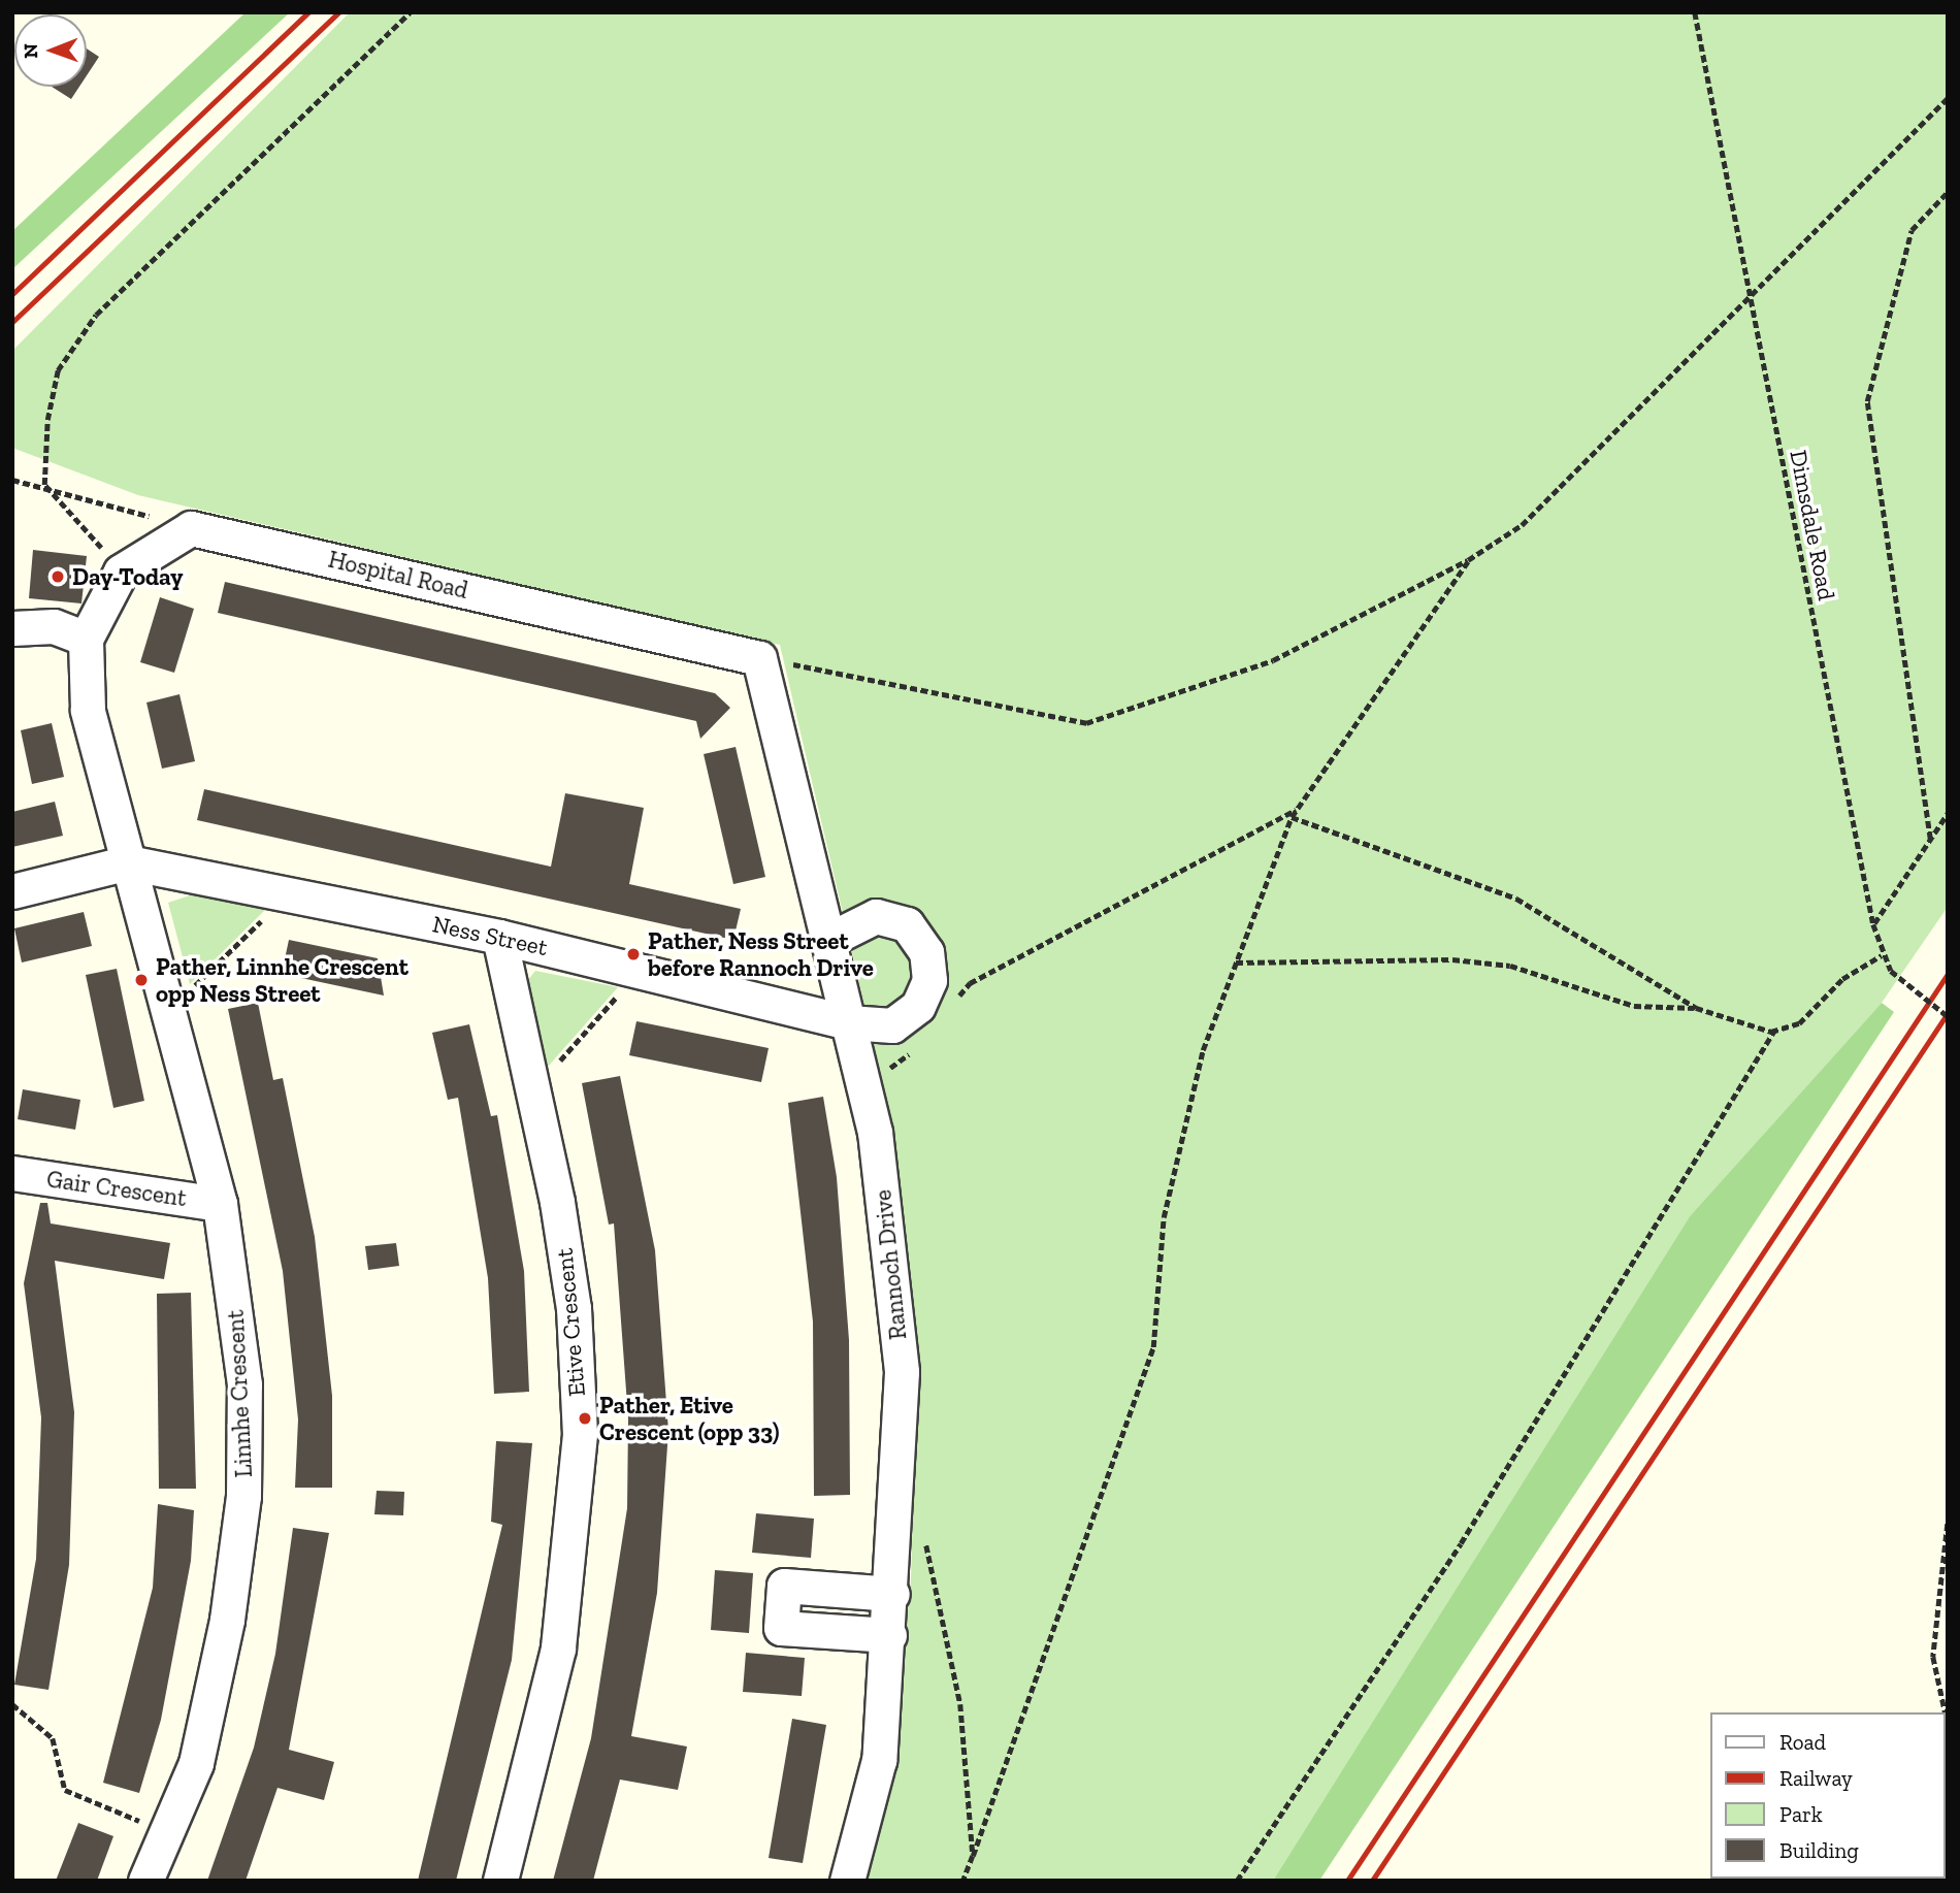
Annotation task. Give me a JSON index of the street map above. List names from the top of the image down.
{
  "streets": {
    "street": [
      "Hospital Road",
      "Ness Street",
      "Gair Crescent",
      "Rannoch Drive",
      "Etive Crescent",
      "Linnhe Crescent"
    ],
    "path": ["Dimsdale Road"]
  },
  "crossings": [
    ["Hospital Road", "Rannoch Drive"],
    ["Ness Street", "Rannoch Drive"],
    ["Ness Street", "Etive Crescent"],
    ["Ness Street", "Linnhe Crescent"],
    ["Gair Crescent", "Linnhe Crescent"]
  ],
  "places": [
    "Day-Today",
    "Pather, Ness Street before Rannoch Drive",
    "Pather, Linnhe Crescent opp Ness Street",
    "Pather, Etive Crescent (opp 33)"
  ],
  "legend": [
    "Road",
    "Railway",
    "Park",
    "Building"
  ],
  "north": "left"
}
